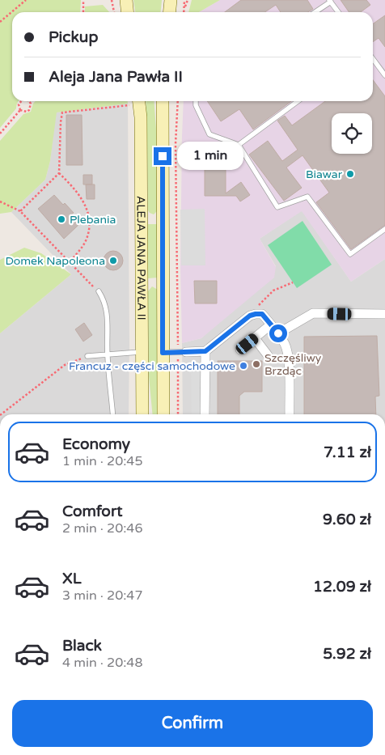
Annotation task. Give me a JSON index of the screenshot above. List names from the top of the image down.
{
  "streets": {
    "main road": ["ALEJA JANA PAWŁA II"]
  },
  "places": [
    "Biawar",
    "Plebania",
    "Domek Napoleona",
    "Szczęśliwy Brzdąc",
    "Francuz - części samochodowe"
  ],
  "page": {
    "banner": ["Pickup", "Aleja Jana Pawła II"],
    "bubble": "1 min",
    "list": [
      {
        "name": "Economy",
        "note": "1 min · 20:45",
        "value": "7.11 zł"
      },
      {
        "name": "Comfort",
        "note": "2 min · 20:46",
        "value": "9.60 zł"
      },
      {
        "name": "XL",
        "note": "3 min · 20:47",
        "value": "12.09 zł"
      },
      {
        "name": "Black",
        "note": "4 min · 20:48",
        "value": "5.92 zł"
      }
    ],
    "buttons": "Confirm"
  }
}
